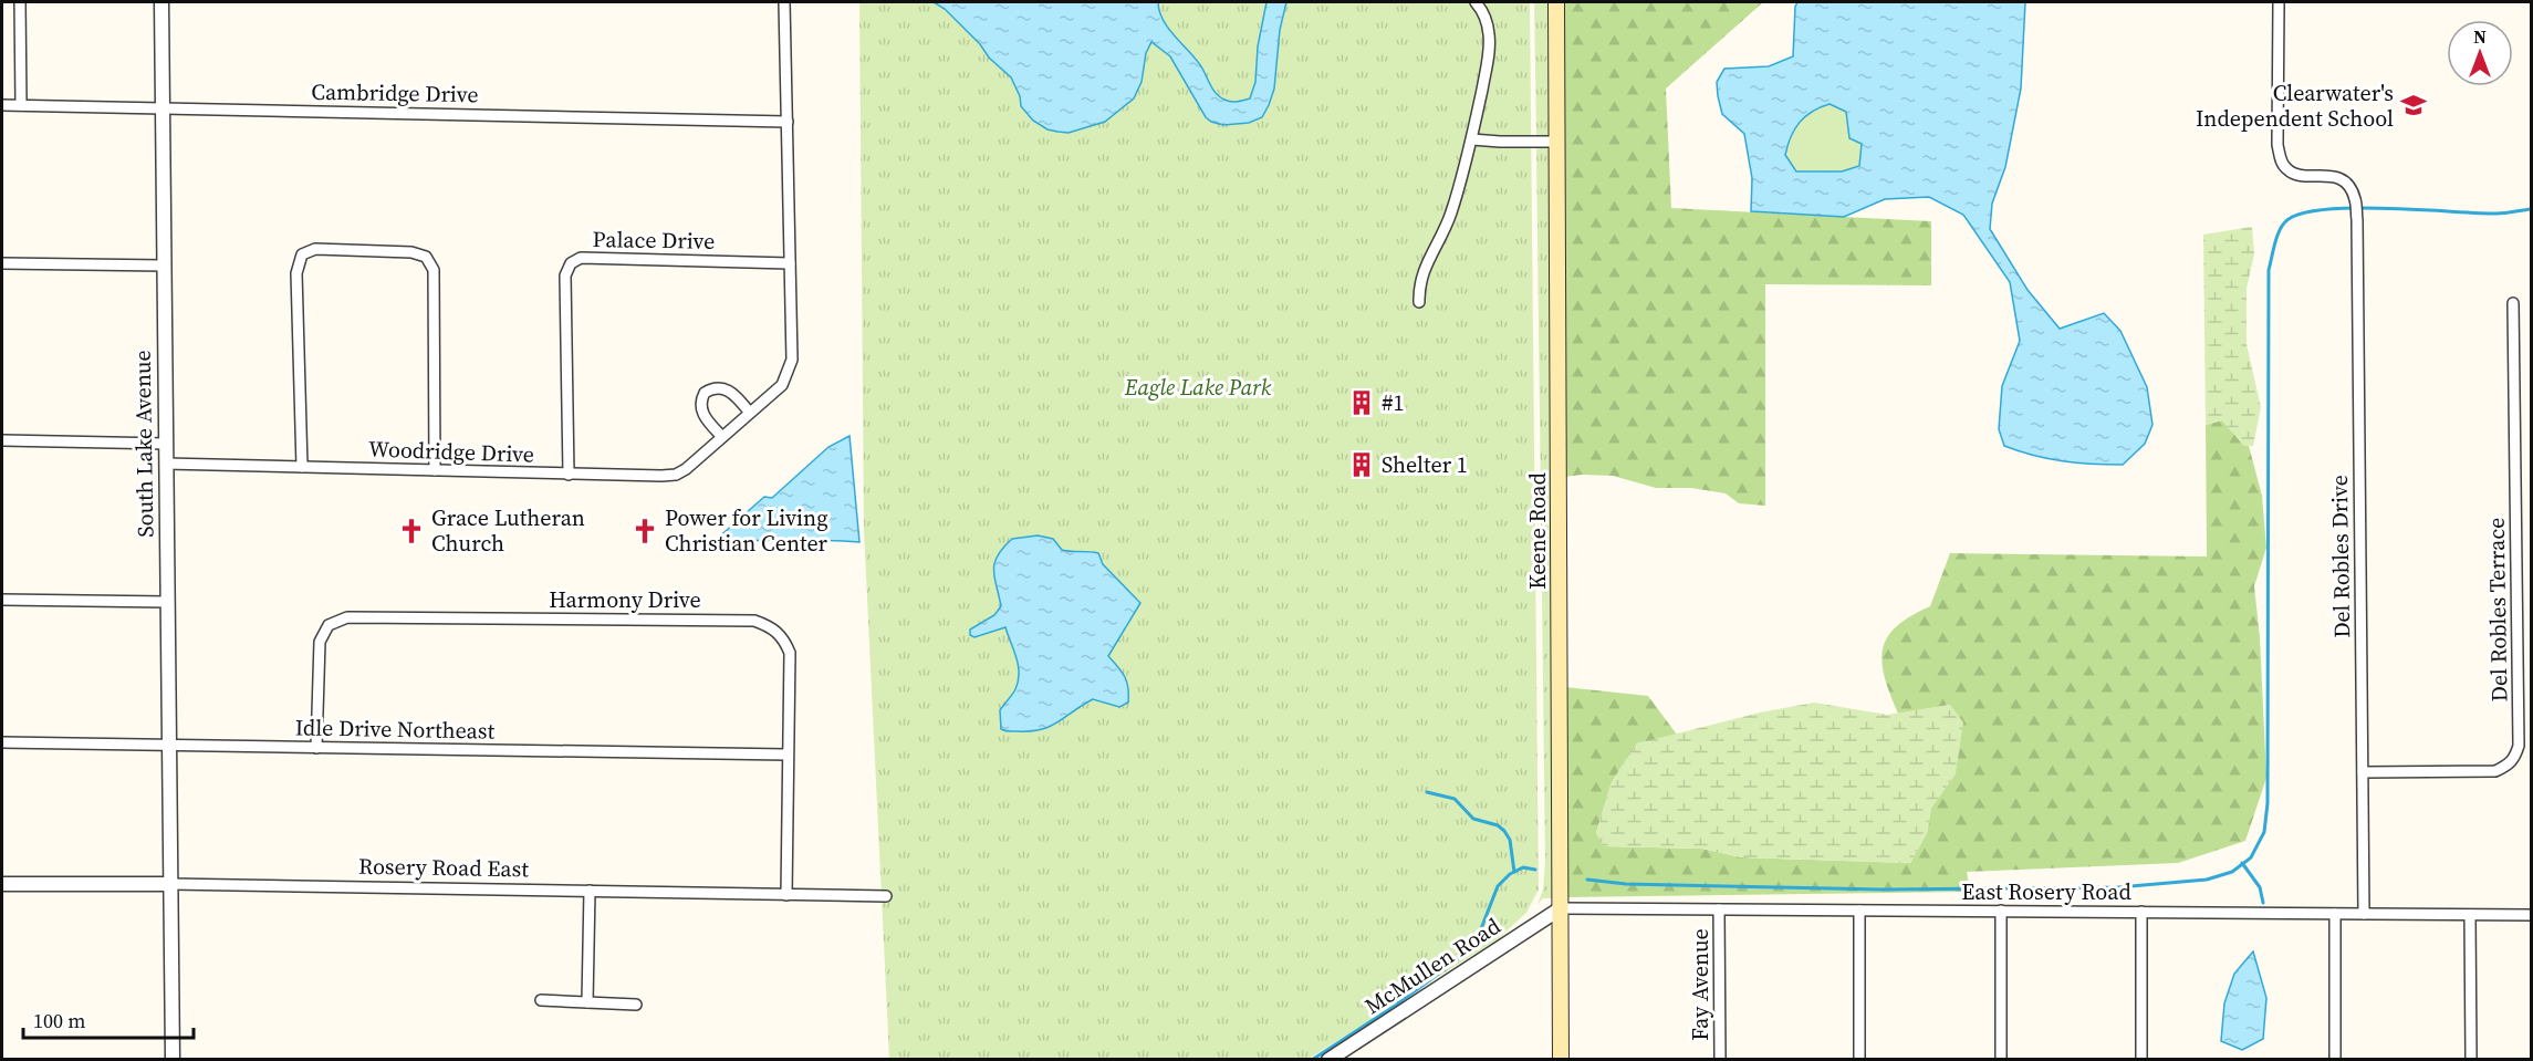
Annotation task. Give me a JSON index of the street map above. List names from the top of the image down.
{
  "streets": {
    "main road": ["Keene Road"],
    "street": [
      "Cambridge Drive",
      "Palace Drive",
      "South Lake Avenue",
      "Woodridge Drive",
      "Del Robles Drive",
      "Harmony Drive",
      "Del Robles Terrace",
      "Idle Drive Northeast",
      "Rosery Road East",
      "East Rosery Road",
      "McMullen Road",
      "Fay Avenue"
    ]
  },
  "crossings": [
    ["Cambridge Drive", "South Lake Avenue"],
    ["Cambridge Drive", "Woodridge Drive"],
    ["Palace Drive", "Woodridge Drive"],
    ["South Lake Avenue", "Woodridge Drive"],
    ["South Lake Avenue", "Idle Drive Northeast"],
    ["South Lake Avenue", "Rosery Road East"],
    ["Keene Road", "East Rosery Road"],
    ["Keene Road", "McMullen Road"],
    ["Del Robles Drive", "Del Robles Terrace"],
    ["Del Robles Drive", "East Rosery Road"],
    ["Harmony Drive", "Idle Drive Northeast"],
    ["Harmony Drive", "Rosery Road East"],
    ["East Rosery Road", "McMullen Road"],
    ["East Rosery Road", "Fay Avenue"]
  ],
  "parks": ["Eagle Lake Park"],
  "places": {
    "school or university": ["Clearwater's Independent School"],
    "building": ["#1", "Shelter 1"],
    "church": ["Grace Lutheran Church", "Power for Living Christian Center"]
  },
  "scale_bar": "100 m",
  "north": "top"
}
